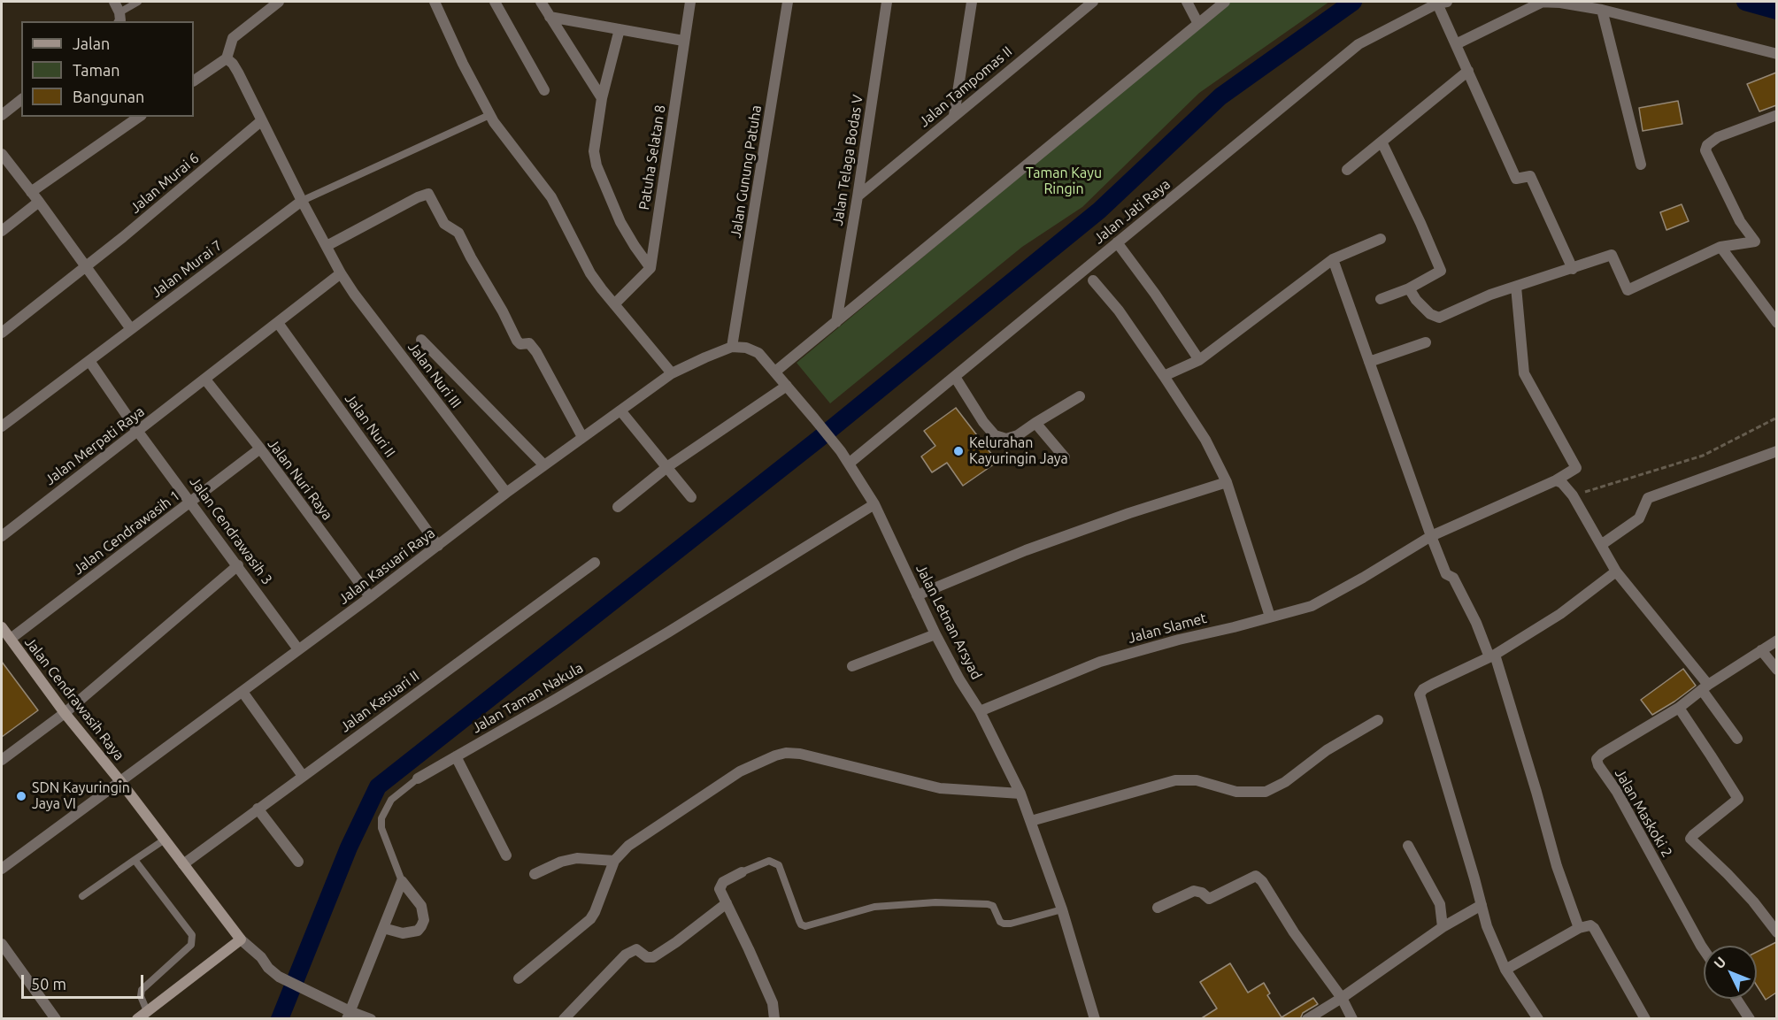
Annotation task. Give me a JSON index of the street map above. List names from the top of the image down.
{
  "streets": {
    "street": [
      "Jalan Tampomas II",
      "Patuha Selatan 8",
      "Jalan Telaga Bodas V",
      "Jalan Gunung Patuha",
      "Jalan Murai 6",
      "Jalan Jati Raya",
      "Jalan Murai 7",
      "Jalan Nuri III",
      "Jalan Nuri II",
      "Jalan Merpati Raya",
      "Jalan Nuri Raya",
      "Jalan Cendrawasih 3",
      "Jalan Cendrawasih 1",
      "Jalan Kasuari Raya",
      "Jalan Letnan Arsyad",
      "Jalan Slamet",
      "Jalan Taman Nakula",
      "Jalan Cendrawasih Raya",
      "Jalan Kasuari II",
      "Jalan Maskoki 2"
    ]
  },
  "crossings": [
    ["Jalan Tampomas II", "Jalan Telaga Bodas V"],
    ["Jalan Gunung Patuha", "Jalan Letnan Arsyad"],
    ["Jalan Murai 6", "Jalan Nuri III"],
    ["Jalan Jati Raya", "Jalan Letnan Arsyad"],
    ["Jalan Murai 7", "Jalan Nuri III"],
    ["Jalan Murai 7", "Jalan Cendrawasih 3"],
    ["Jalan Nuri III", "Jalan Merpati Raya"],
    ["Jalan Nuri III", "Jalan Kasuari Raya"],
    ["Jalan Nuri II", "Jalan Merpati Raya"],
    ["Jalan Nuri II", "Jalan Kasuari Raya"],
    ["Jalan Merpati Raya", "Jalan Nuri Raya"],
    ["Jalan Merpati Raya", "Jalan Cendrawasih 3"],
    ["Jalan Nuri Raya", "Jalan Cendrawasih 1"],
    ["Jalan Nuri Raya", "Jalan Kasuari Raya"],
    ["Jalan Cendrawasih 3", "Jalan Cendrawasih 1"],
    ["Jalan Cendrawasih 3", "Jalan Kasuari Raya"],
    ["Jalan Cendrawasih 1", "Jalan Cendrawasih Raya"],
    ["Jalan Kasuari Raya", "Jalan Cendrawasih Raya"],
    ["Jalan Letnan Arsyad", "Jalan Slamet"],
    ["Jalan Letnan Arsyad", "Jalan Taman Nakula"],
    ["Jalan Cendrawasih Raya", "Jalan Kasuari II"]
  ],
  "parks": ["Taman Kayu Ringin"],
  "places": ["Kelurahan Kayuringin Jaya", "SDN Kayuringin Jaya VI"],
  "legend": ["Jalan", "Taman", "Bangunan"],
  "scale_bar": "50 m",
  "north": "top left"
}
